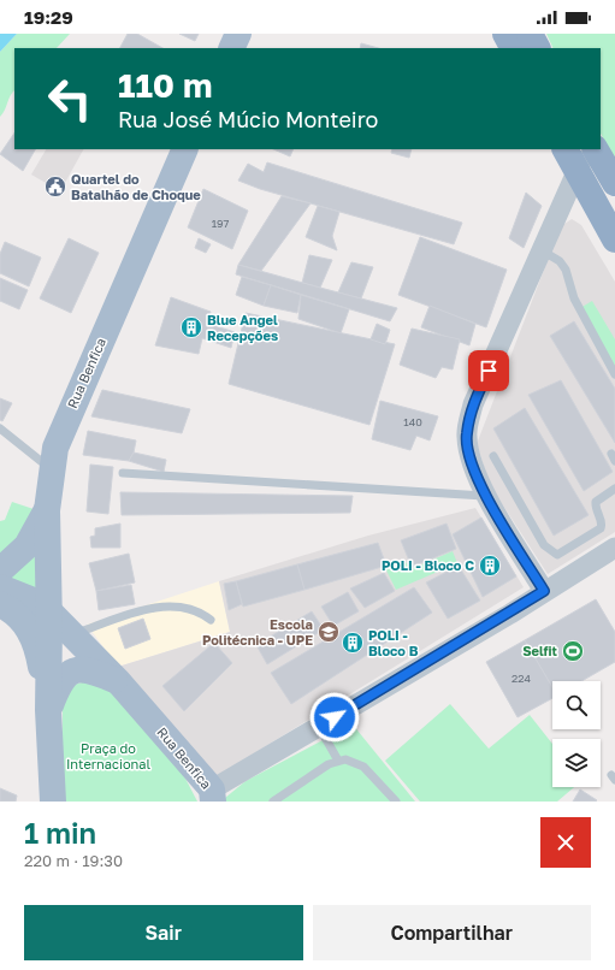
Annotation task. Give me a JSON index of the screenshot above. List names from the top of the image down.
{
  "streets": {
    "main road": ["Rua Benfica"]
  },
  "parks": ["Praça do Internacional"],
  "places": {
    "public building": ["Quartel do Batalhão de Choque"],
    "building": ["Blue Angel Recepções", "POLI - Bloco C", "POLI - Bloco B"],
    "school or university": ["Escola Politécnica - UPE"],
    "sports": ["Selfit"]
  },
  "house_numbers": ["197", "140", "224"],
  "page": {
    "status": "19:29",
    "turn": ["110 m", "Rua José Múcio Monteiro"],
    "heading": ["1 min", "220 m · 19:30"],
    "buttons": ["Sair", "Compartilhar"]
  }
}
